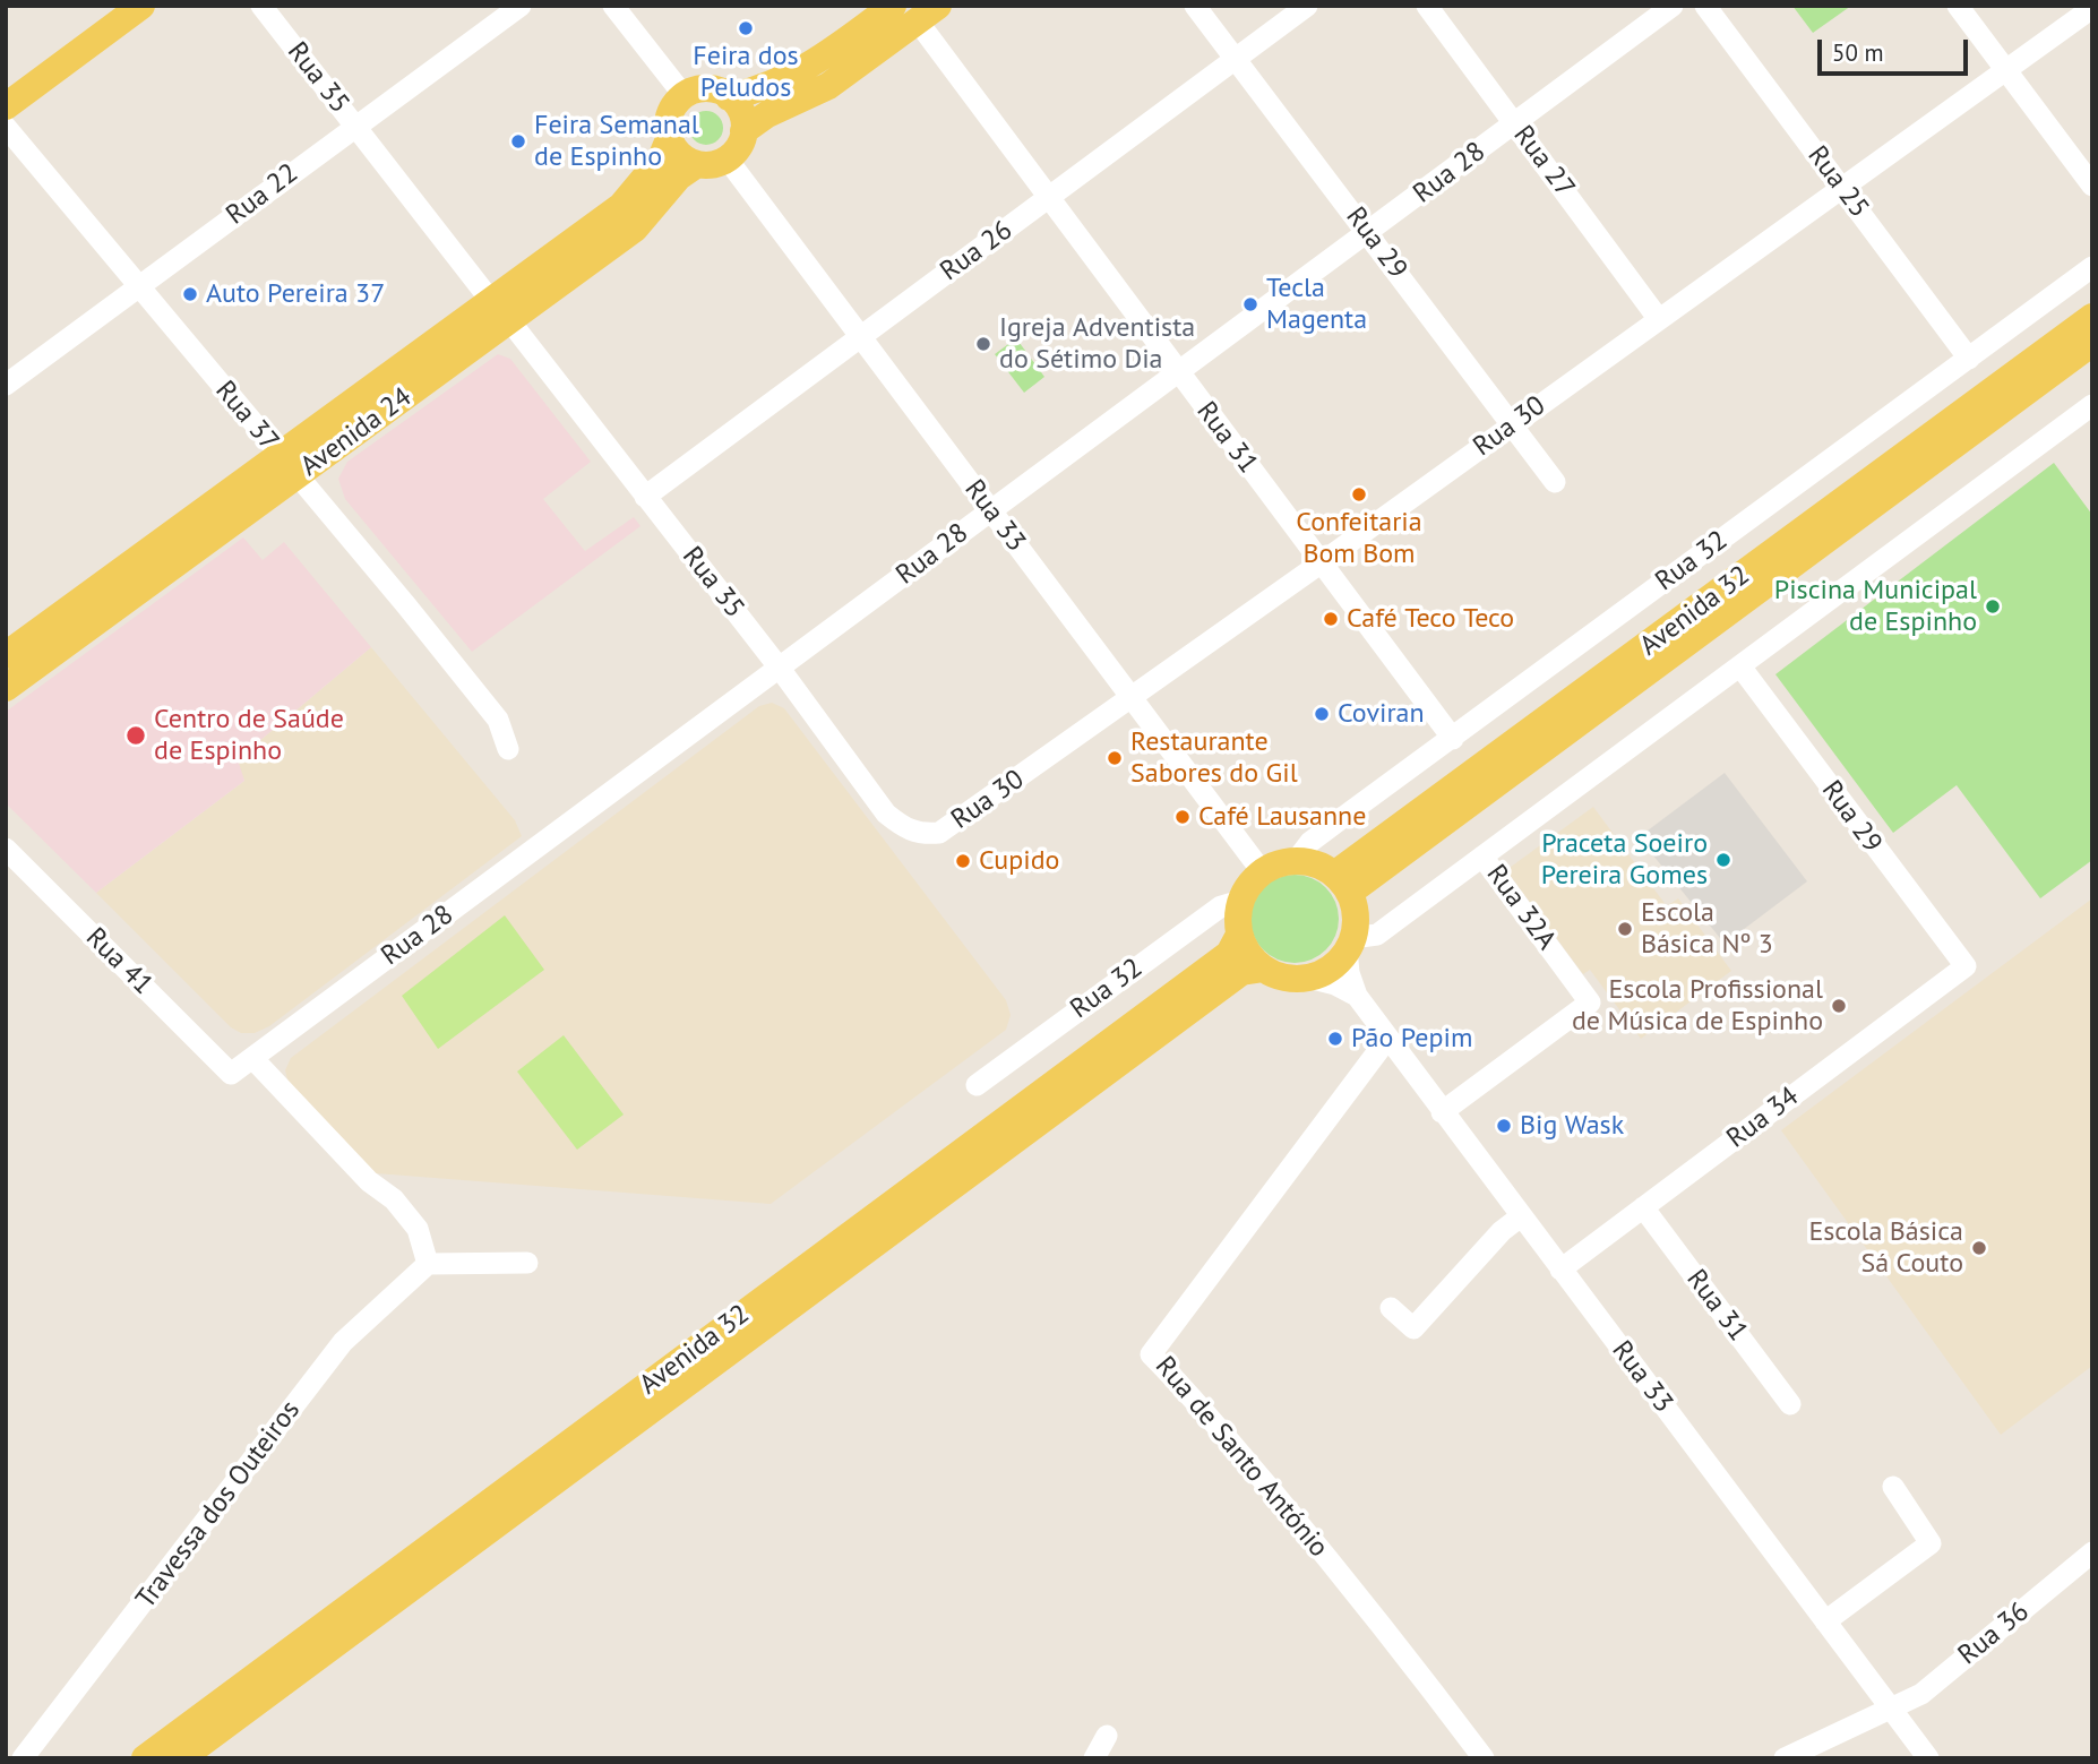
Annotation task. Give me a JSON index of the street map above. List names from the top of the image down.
{
  "streets": {
    "main road": ["Avenida 24", "Avenida 32"],
    "street": [
      "Rua 35",
      "Rua 27",
      "Rua 28",
      "Rua 25",
      "Rua 22",
      "Rua 29",
      "Rua 26",
      "Rua 37",
      "Rua 30",
      "Rua 31",
      "Rua 33",
      "Rua 32",
      "Rua 32A",
      "Rua 41",
      "Rua 34",
      "Rua de Santo António",
      "Travessa dos Outeiros",
      "Rua 36"
    ]
  },
  "crossings": [
    ["Rua 35", "Rua 28"],
    ["Rua 35", "Rua 22"],
    ["Rua 35", "Rua 26"],
    ["Rua 35", "Rua 30"],
    ["Rua 35", "Avenida 24"],
    ["Rua 27", "Rua 28"],
    ["Rua 27", "Rua 30"],
    ["Rua 28", "Rua 29"],
    ["Rua 28", "Rua 31"],
    ["Rua 28", "Rua 33"],
    ["Rua 28", "Rua 41"],
    ["Rua 25", "Rua 30"],
    ["Rua 25", "Rua 32"],
    ["Rua 22", "Rua 37"],
    ["Rua 29", "Rua 26"],
    ["Rua 29", "Rua 30"],
    ["Rua 29", "Rua 34"],
    ["Rua 26", "Rua 31"],
    ["Rua 26", "Rua 33"],
    ["Rua 37", "Avenida 24"],
    ["Rua 30", "Rua 31"],
    ["Rua 30", "Rua 33"],
    ["Avenida 24", "Rua 33"],
    ["Rua 31", "Rua 32"],
    ["Rua 31", "Rua 34"],
    ["Rua 33", "Rua 32"],
    ["Rua 33", "Avenida 32"],
    ["Rua 33", "Rua 32A"],
    ["Rua 33", "Rua 34"],
    ["Rua 33", "Rua de Santo António"],
    ["Rua 33", "Rua 36"],
    ["Rua 32", "Avenida 32"]
  ],
  "places": [
    "Feira dos Peludos",
    "Feira Semanal de Espinho",
    "Auto Pereira 37",
    "Tecla Magenta",
    "Igreja Adventista do Sétimo Dia",
    "Confeitaria Bom Bom",
    "Piscina Municipal de Espinho",
    "Café Teco Teco",
    "Coviran",
    "Centro de Saúde de Espinho",
    "Restaurante Sabores do Gil",
    "Café Lausanne",
    "Praceta Soeiro Pereira Gomes",
    "Cupido",
    "Escola Básica Nº 3",
    "Escola Profissional de Música de Espinho",
    "Pão Pepim",
    "Big Wask",
    "Escola Básica Sá Couto"
  ],
  "scale_bar": "50 m"
}
